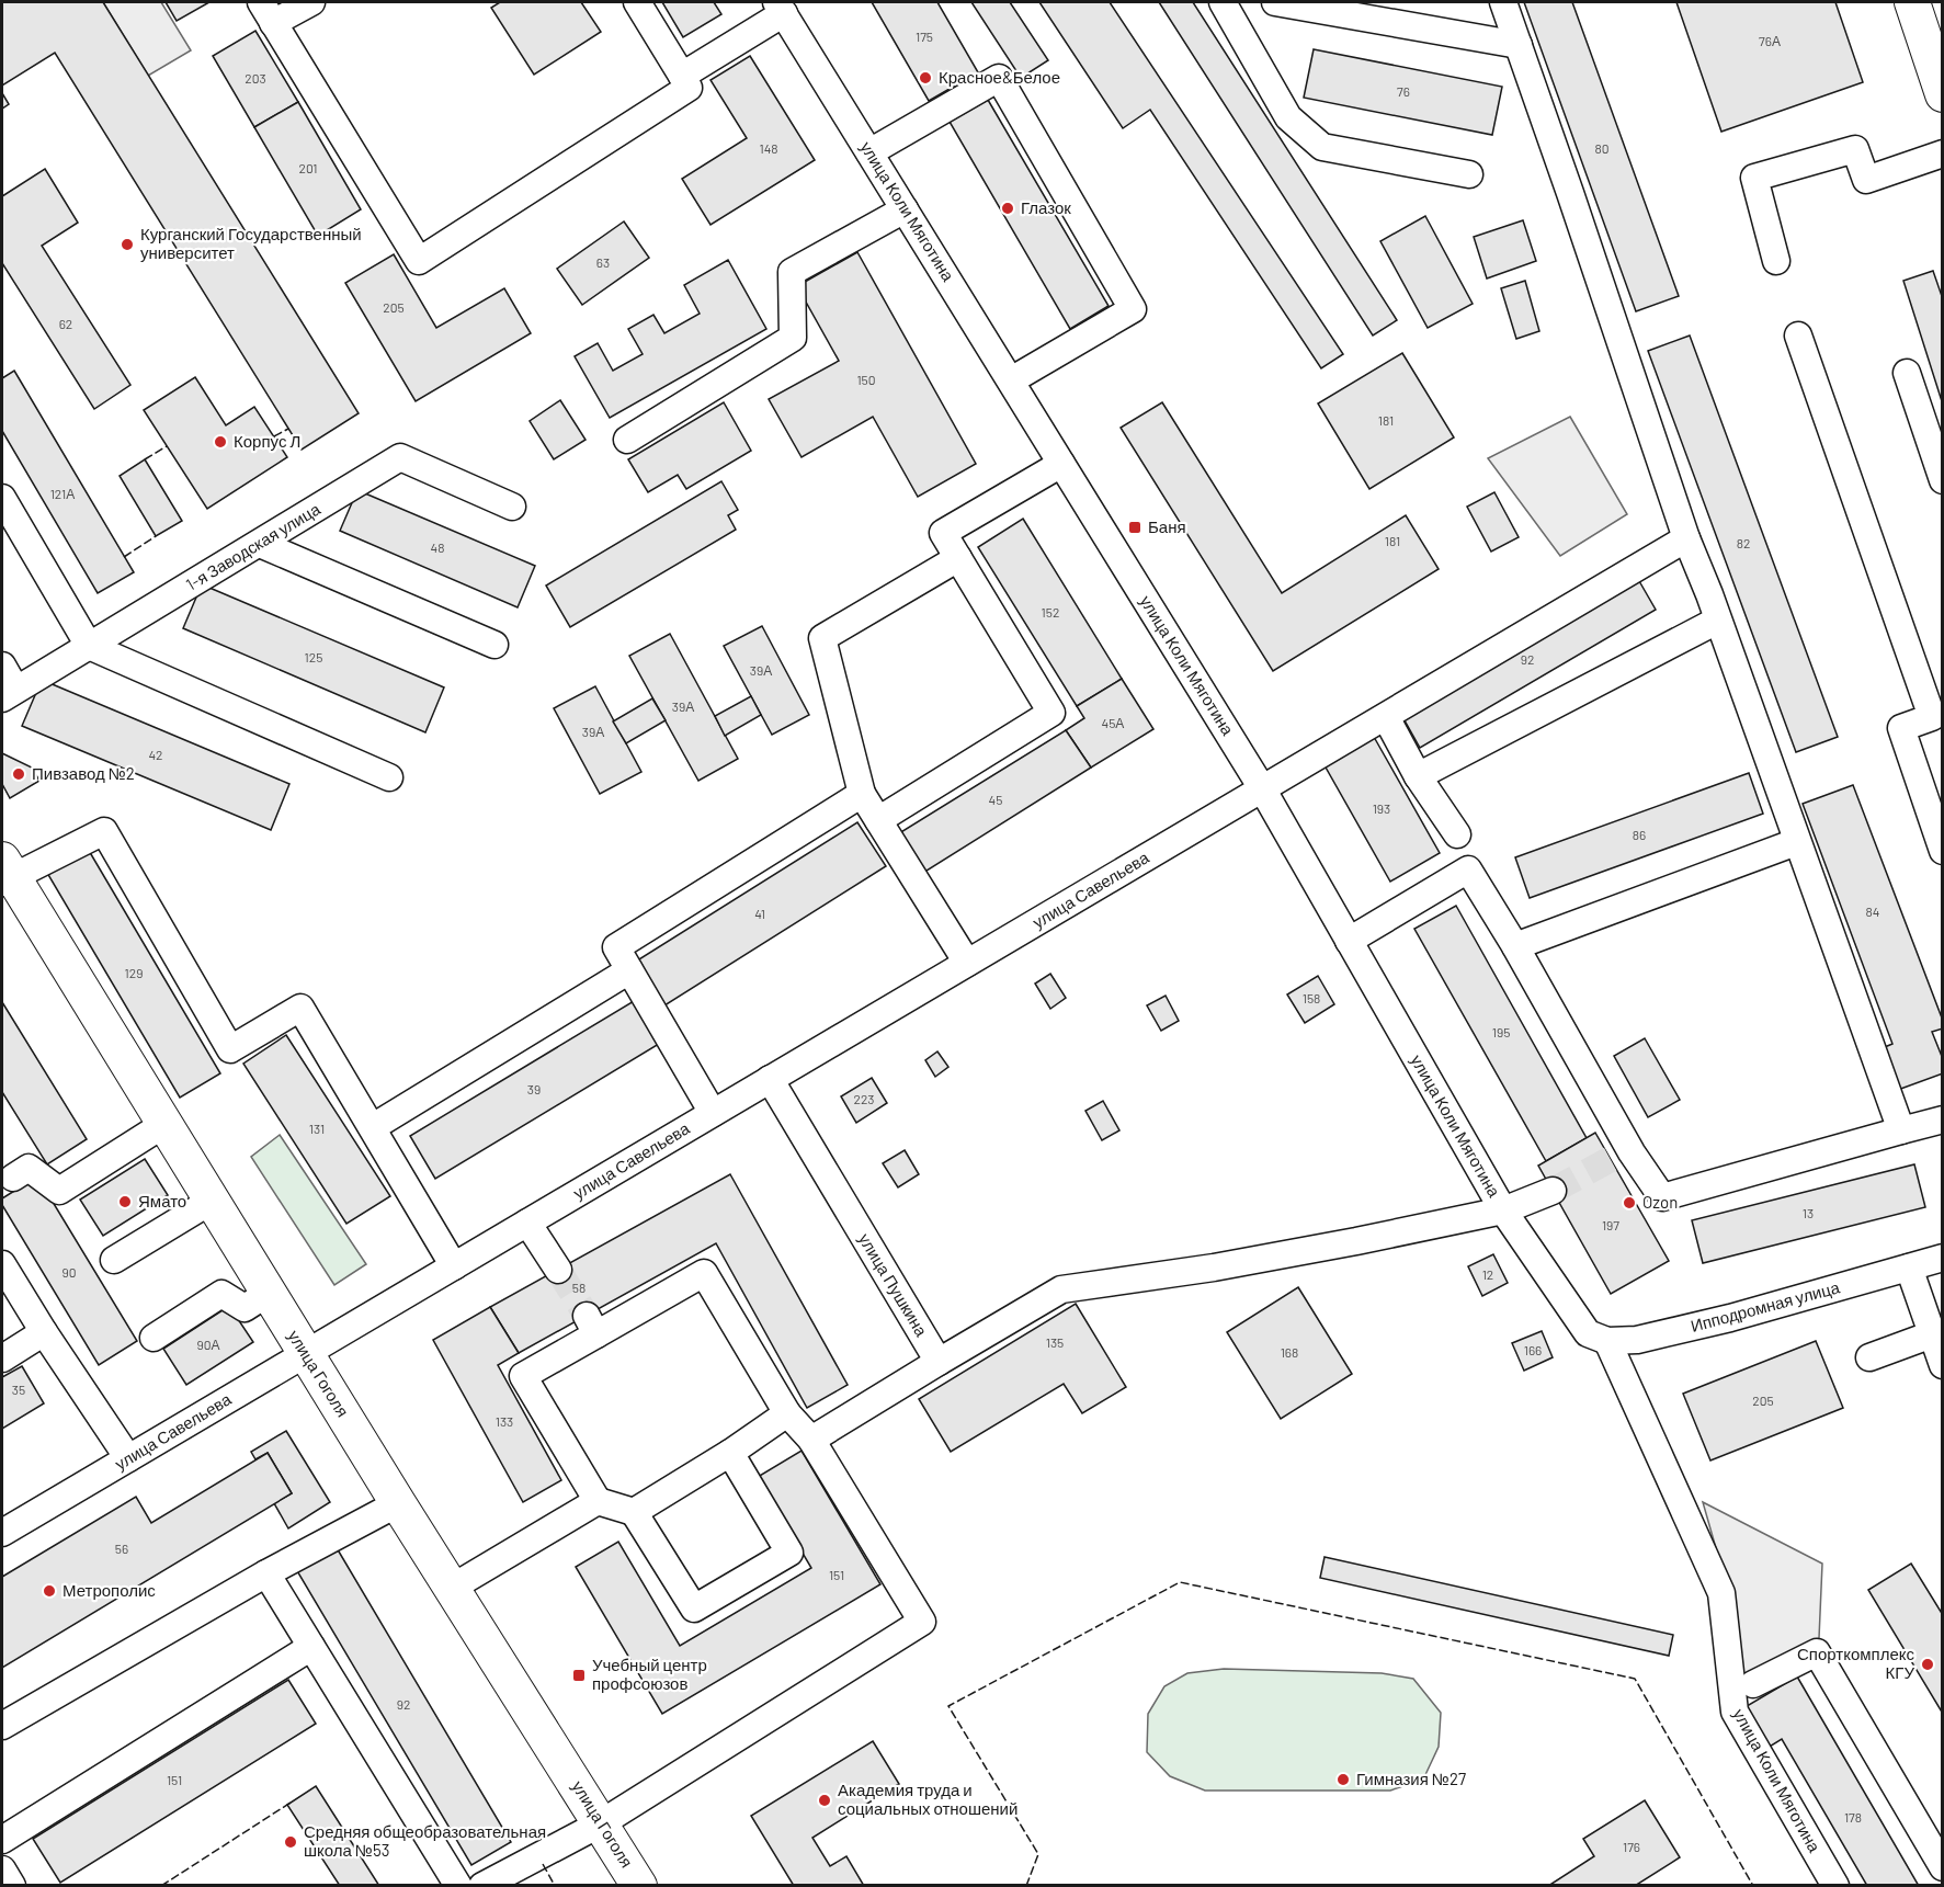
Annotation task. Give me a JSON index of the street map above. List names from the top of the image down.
{
  "streets": {
    "main road": ["улица Гоголя"],
    "street": [
      "улица Коли Мяготина",
      "1-я Заводская улица",
      "улица Савельева",
      "улица Пушкина",
      "Ипподромная улица"
    ]
  },
  "crossings": [
    ["улица Коли Мяготина", "улица Савельева"],
    ["улица Коли Мяготина", "Ипподромная улица"],
    ["улица Савельева", "улица Пушкина"],
    ["улица Савельева", "улица Гоголя"]
  ],
  "places": {
    "other": [
      "Красное&Белое",
      "Глазок",
      "Курганский Государственный университет",
      "Корпус Л",
      "Пивзавод №2",
      "Ямато",
      "Ozon",
      "Метрополис",
      "Спорткомплекс КГУ",
      "Гимназия №27",
      "Академия труда и социальных отношений",
      "Средняя общеобразовательная школа №53"
    ],
    "transit": ["Баня", "Учебный центр профсоюзов"]
  },
  "house_numbers": [
    "175",
    "76А",
    "203",
    "76",
    "148",
    "80",
    "201",
    "63",
    "205",
    "62",
    "150",
    "181",
    "121А",
    "181",
    "82",
    "48",
    "152",
    "125",
    "92",
    "39А",
    "39А",
    "45А",
    "39А",
    "42",
    "45",
    "193",
    "86",
    "84",
    "41",
    "129",
    "158",
    "195",
    "39",
    "223",
    "131",
    "13",
    "197",
    "90",
    "12",
    "58",
    "135",
    "90А",
    "166",
    "168",
    "35",
    "205",
    "133",
    "56",
    "151",
    "92",
    "151",
    "178",
    "176"
  ]
}
